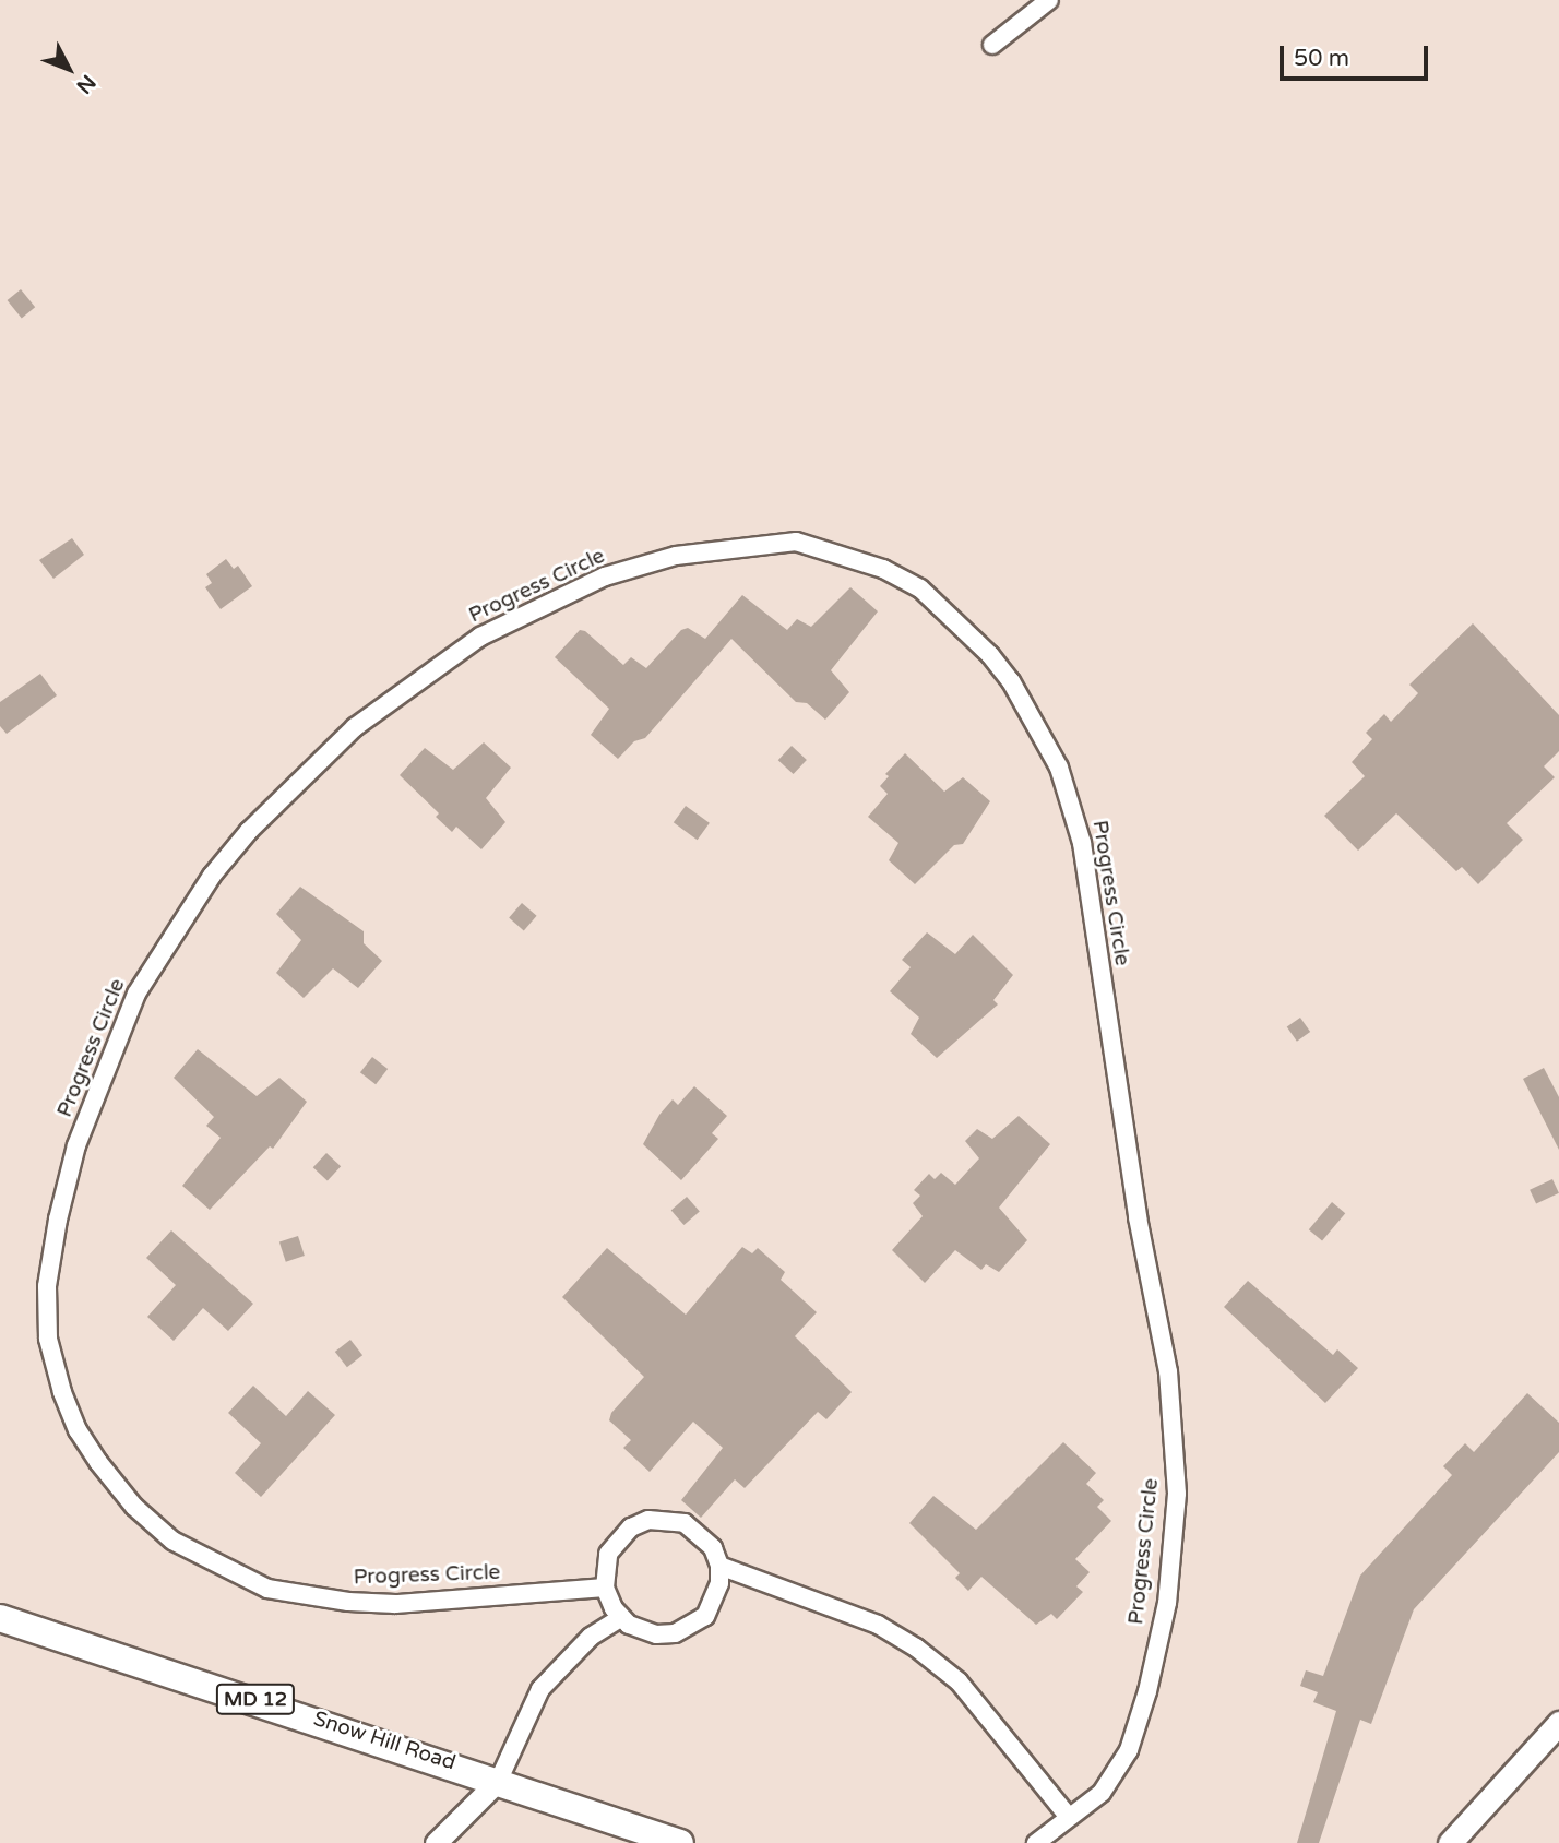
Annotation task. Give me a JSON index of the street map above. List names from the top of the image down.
{
  "streets": {
    "main road": ["MD 12", "Snow Hill Road"],
    "street": ["Progress Circle"]
  },
  "scale_bar": "50 m",
  "north": "bottom right"
}
